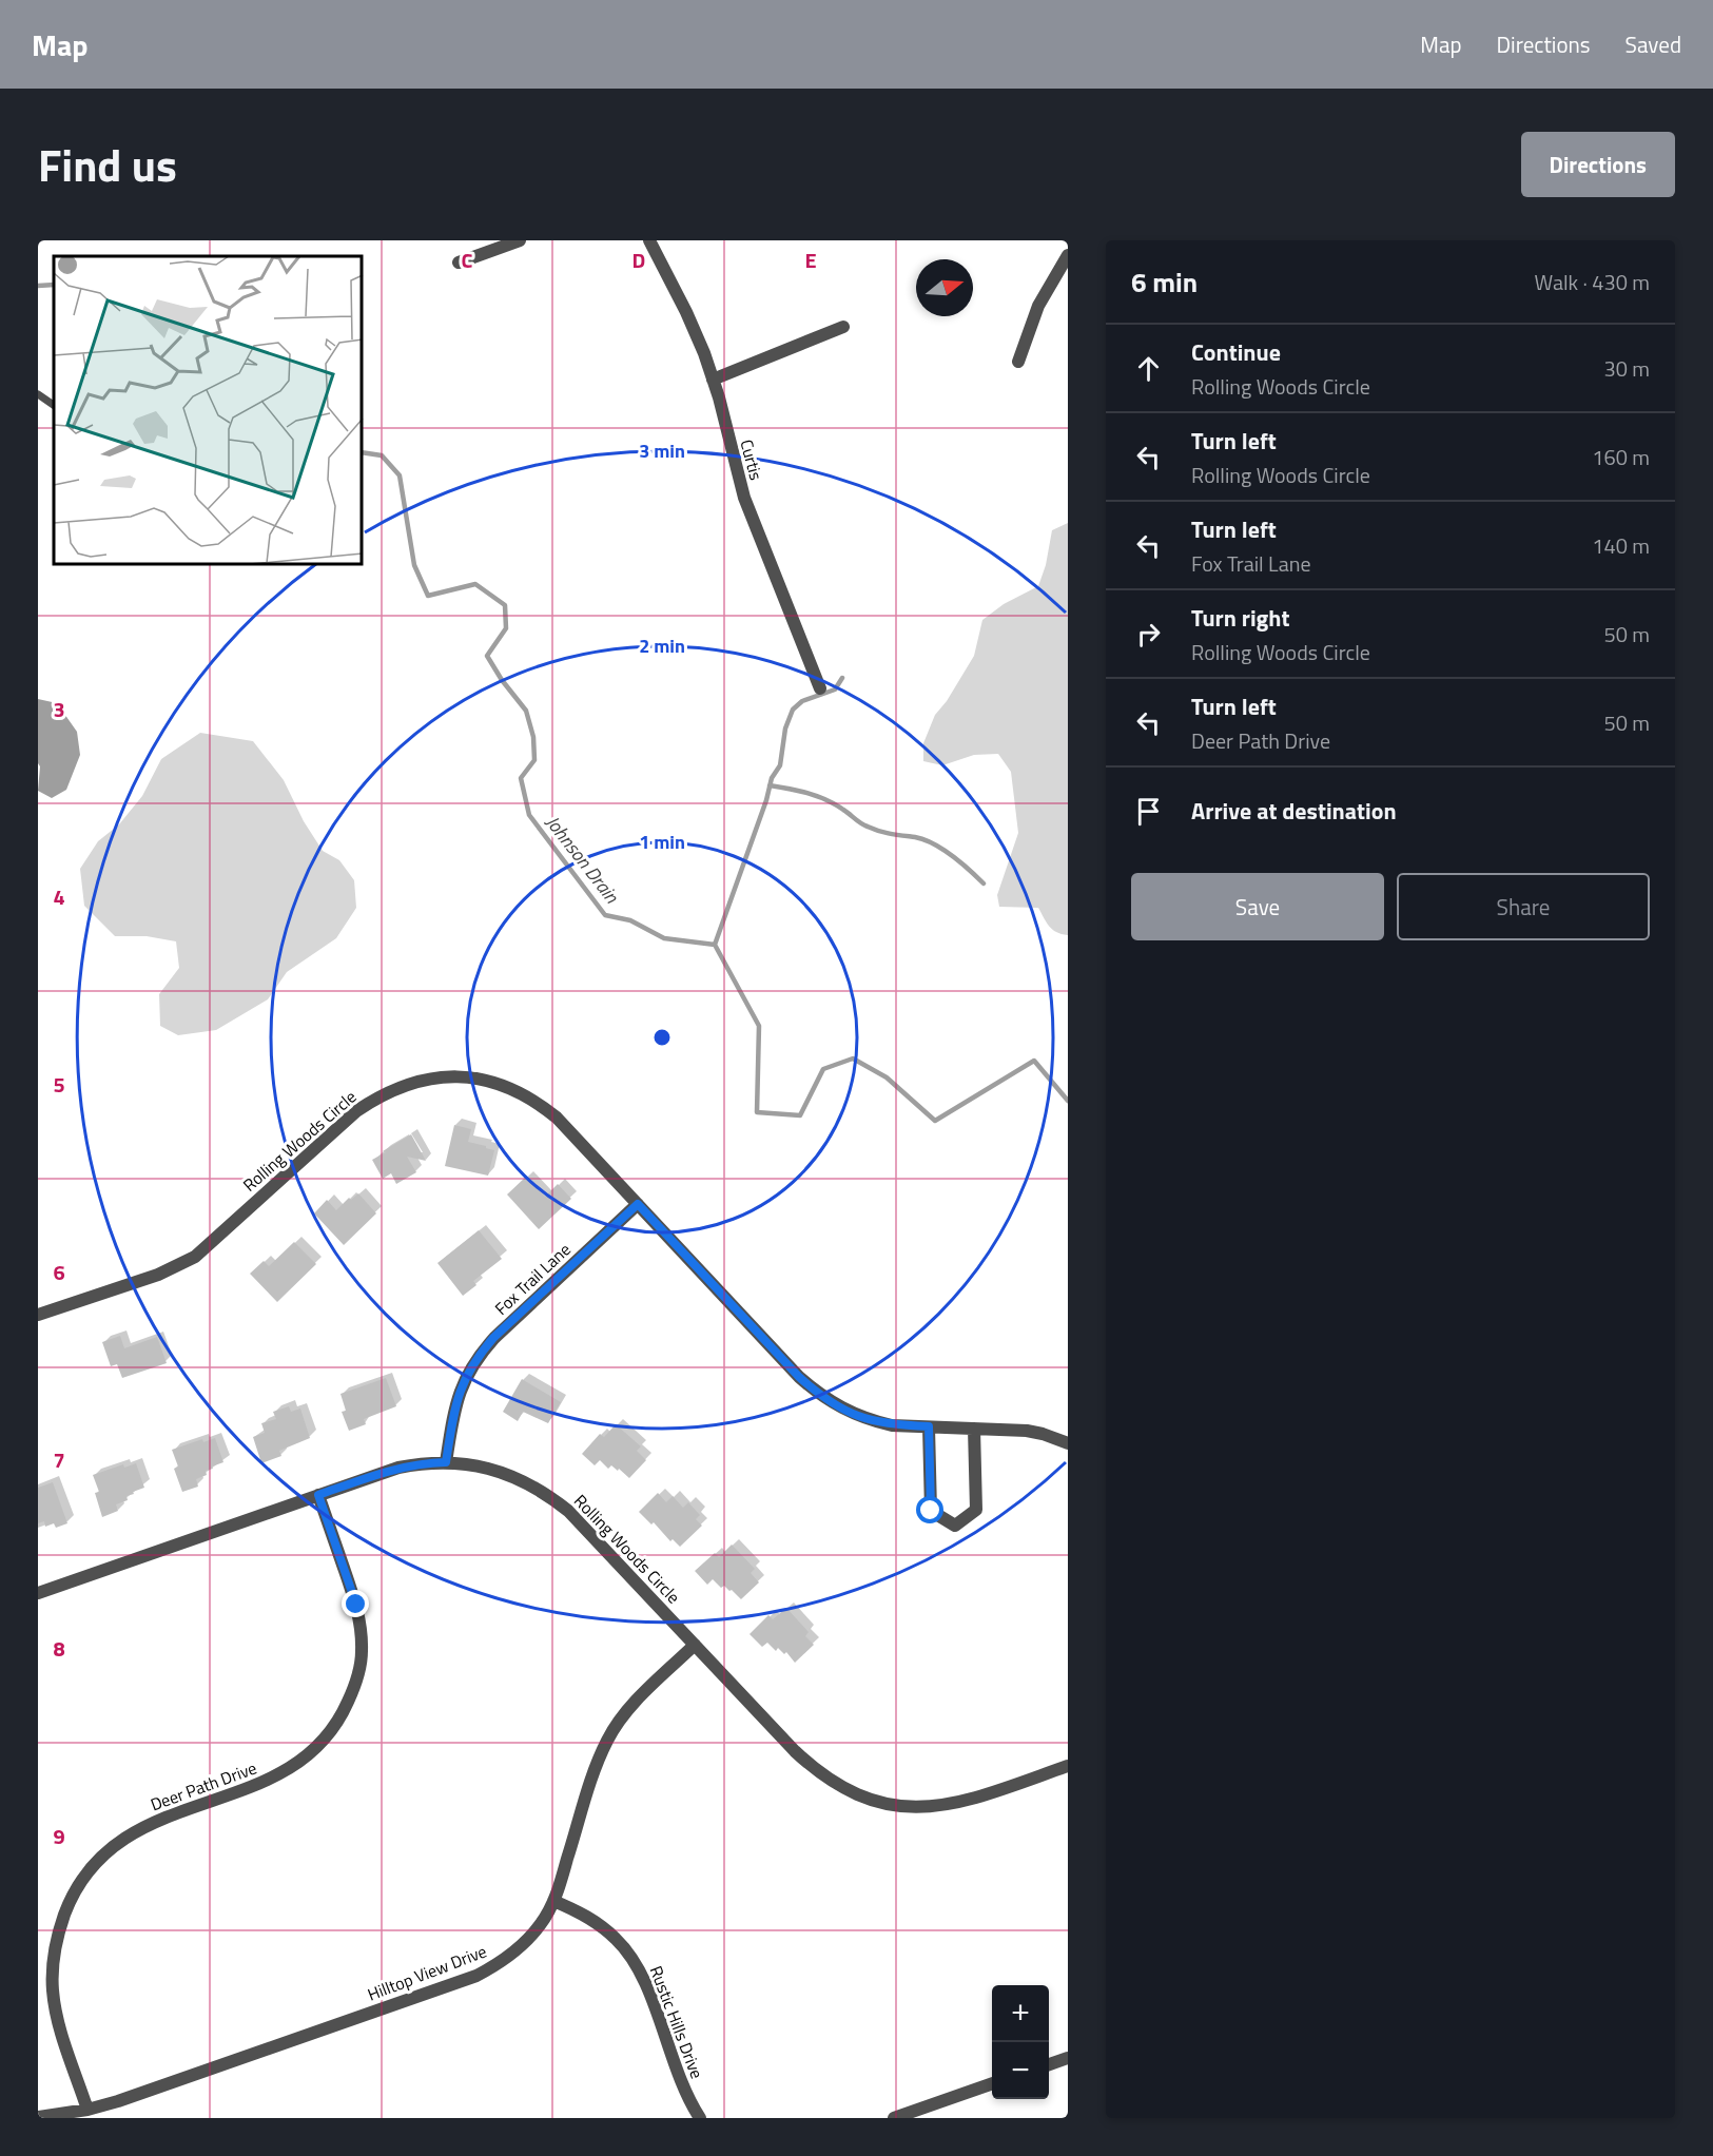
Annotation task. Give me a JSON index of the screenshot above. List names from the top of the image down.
{
  "streets": {
    "street": [
      "Curtis",
      "Rolling Woods Circle",
      "Fox Trail Lane",
      "Deer Path Drive",
      "Hilltop View Drive",
      "Rustic Hills Drive"
    ]
  },
  "crossings": [
    ["Rolling Woods Circle", "Fox Trail Lane"],
    ["Rolling Woods Circle", "Deer Path Drive"],
    ["Rolling Woods Circle", "Hilltop View Drive"],
    ["Deer Path Drive", "Hilltop View Drive"],
    ["Hilltop View Drive", "Rustic Hills Drive"]
  ],
  "water": ["Johnson Drain"],
  "north": "right",
  "page": {
    "header": "Map",
    "nav": ["Map", "Directions", "Saved"],
    "title": "Find us",
    "buttons": [
      "Directions",
      ["Save", "Share"]
    ],
    "heading": ["6 min", "Walk · 430 m"],
    "list": [
      ["Continue", "Rolling Woods Circle", "30 m"],
      ["Turn left", "Rolling Woods Circle", "160 m"],
      ["Turn left", "Fox Trail Lane", "140 m"],
      ["Turn right", "Rolling Woods Circle", "50 m"],
      ["Turn left", "Deer Path Drive", "50 m"],
      "Arrive at destination"
    ],
    "map_buttons": ["+", "−"]
  },
  "grid": {
    "columns": ["C", "D", "E"],
    "rows": [
      "3",
      "4",
      "5",
      "6",
      "7",
      "8",
      "9"
    ]
  },
  "rings": ["3 min", "2 min", "1 min"]
}
